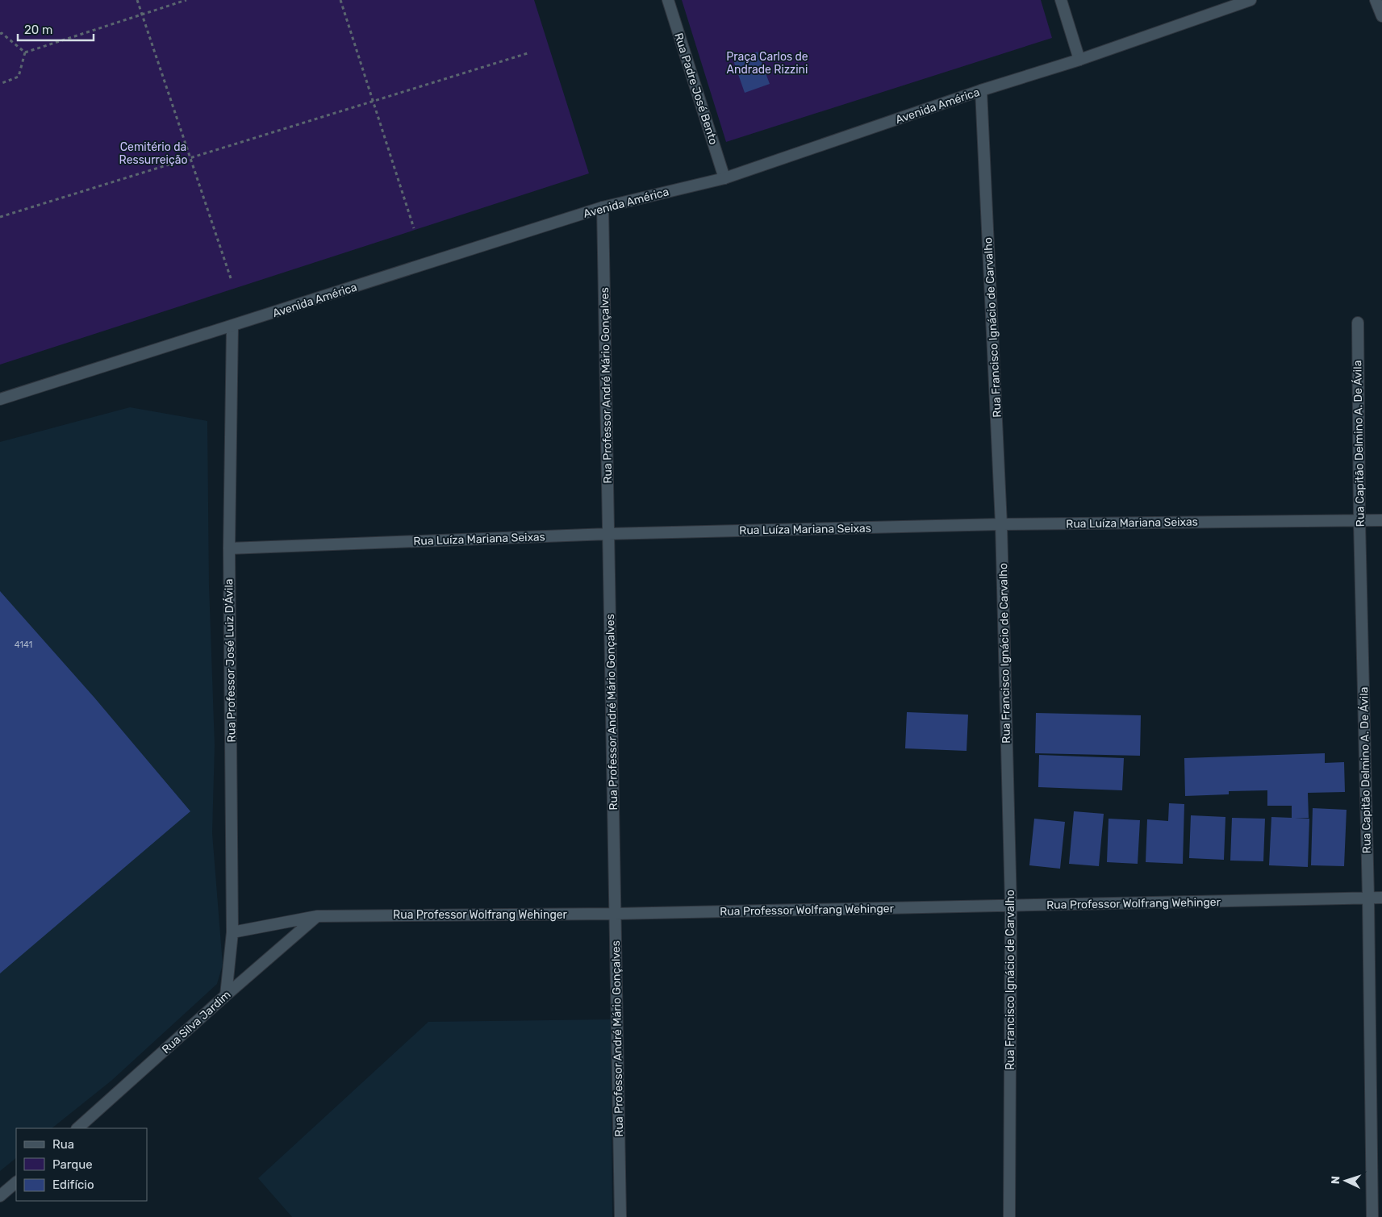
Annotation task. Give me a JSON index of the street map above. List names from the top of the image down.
{
  "streets": {
    "street": [
      "Rua Padre José Bento",
      "Avenida América",
      "Rua Francisco Ignácio de Carvalho",
      "Rua Professor André Mário Gonçalves",
      "Rua Capitão Delmino A. De Ávila",
      "Rua Luíza Mariana Seixas",
      "Rua Professor José Luiz D'Ávila",
      "Rua Professor Wolfrang Wehinger",
      "Rua Silva Jardim"
    ]
  },
  "crossings": [
    ["Rua Padre José Bento", "Avenida América"],
    ["Avenida América", "Rua Francisco Ignácio de Carvalho"],
    ["Avenida América", "Rua Professor André Mário Gonçalves"],
    ["Avenida América", "Rua Professor José Luiz D'Ávila"],
    ["Rua Francisco Ignácio de Carvalho", "Rua Luíza Mariana Seixas"],
    ["Rua Francisco Ignácio de Carvalho", "Rua Professor Wolfrang Wehinger"],
    ["Rua Professor André Mário Gonçalves", "Rua Luíza Mariana Seixas"],
    ["Rua Professor André Mário Gonçalves", "Rua Professor Wolfrang Wehinger"],
    ["Rua Capitão Delmino A. De Ávila", "Rua Luíza Mariana Seixas"],
    ["Rua Capitão Delmino A. De Ávila", "Rua Professor Wolfrang Wehinger"],
    ["Rua Luíza Mariana Seixas", "Rua Professor José Luiz D'Ávila"],
    ["Rua Professor José Luiz D'Ávila", "Rua Professor Wolfrang Wehinger"],
    ["Rua Professor José Luiz D'Ávila", "Rua Silva Jardim"],
    ["Rua Professor Wolfrang Wehinger", "Rua Silva Jardim"]
  ],
  "parks": ["Praça Carlos de Andrade Rizzini", "Cemitério da Ressurreição"],
  "house_numbers": ["4141"],
  "legend": ["Rua", "Parque", "Edifício"],
  "scale_bar": "20 m",
  "north": "left"
}
